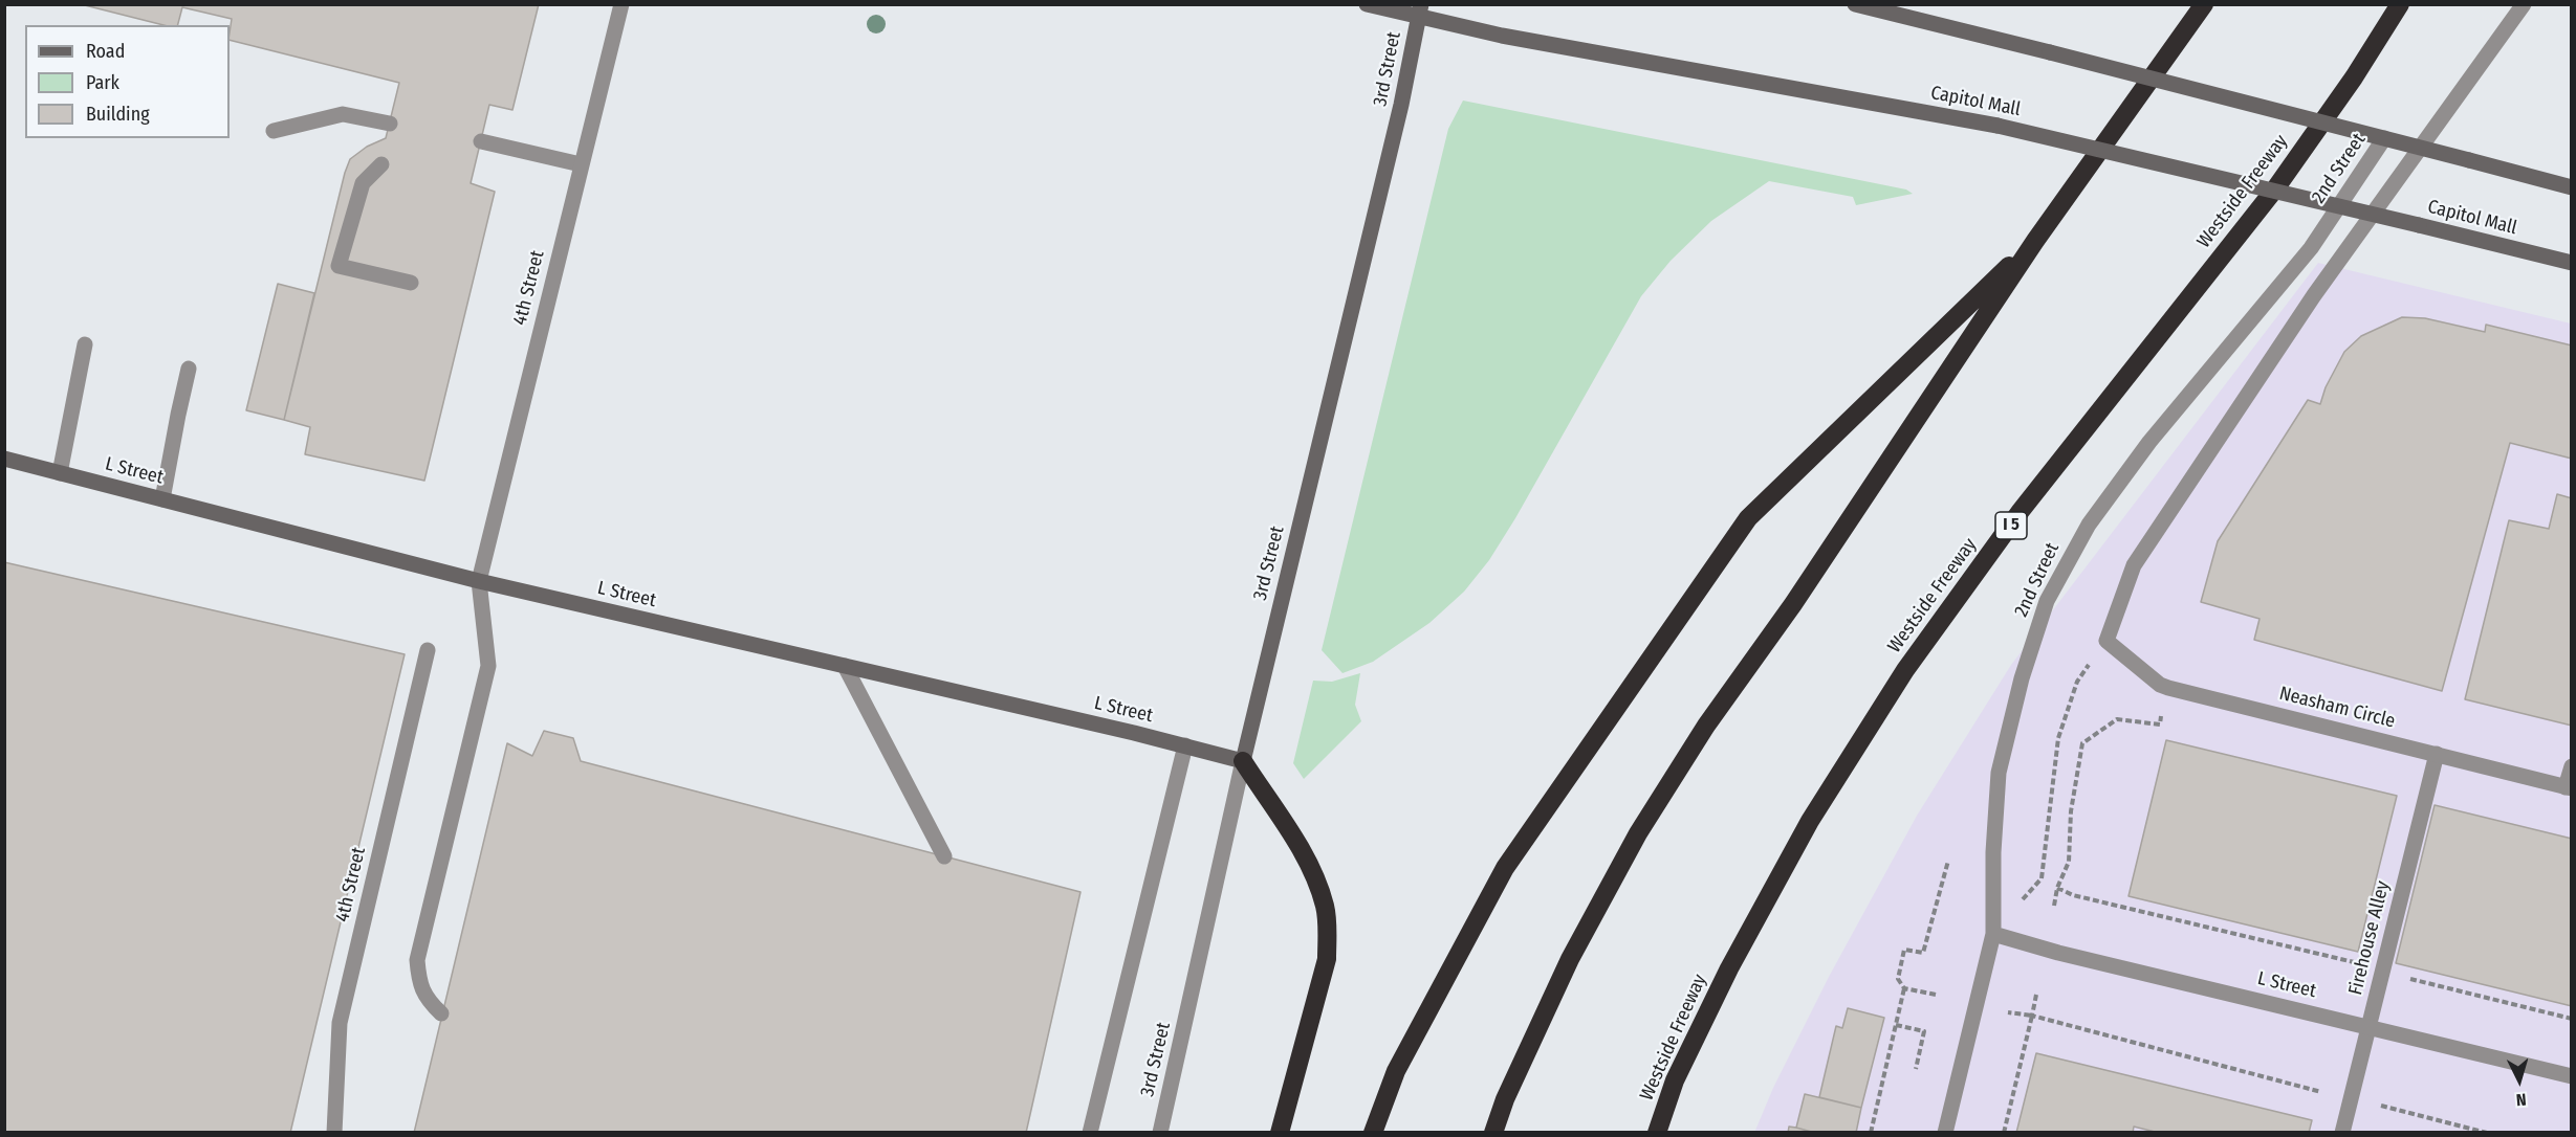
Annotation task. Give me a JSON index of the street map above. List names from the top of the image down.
{
  "streets": {
    "highway": ["Westside Freeway", "I 5"],
    "main road": ["3rd Street", "Capitol Mall", "L Street"],
    "street": [
      "2nd Street",
      "4th Street",
      "Neasham Circle",
      "Firehouse Alley"
    ]
  },
  "crossings": [
    ["3rd Street", "Capitol Mall"],
    ["3rd Street", "L Street"],
    ["Capitol Mall", "2nd Street"],
    ["2nd Street", "L Street"],
    ["4th Street", "L Street"],
    ["L Street", "Firehouse Alley"],
    ["Neasham Circle", "Firehouse Alley"]
  ],
  "legend": ["Road", "Park", "Building"],
  "north": "bottom"
}
